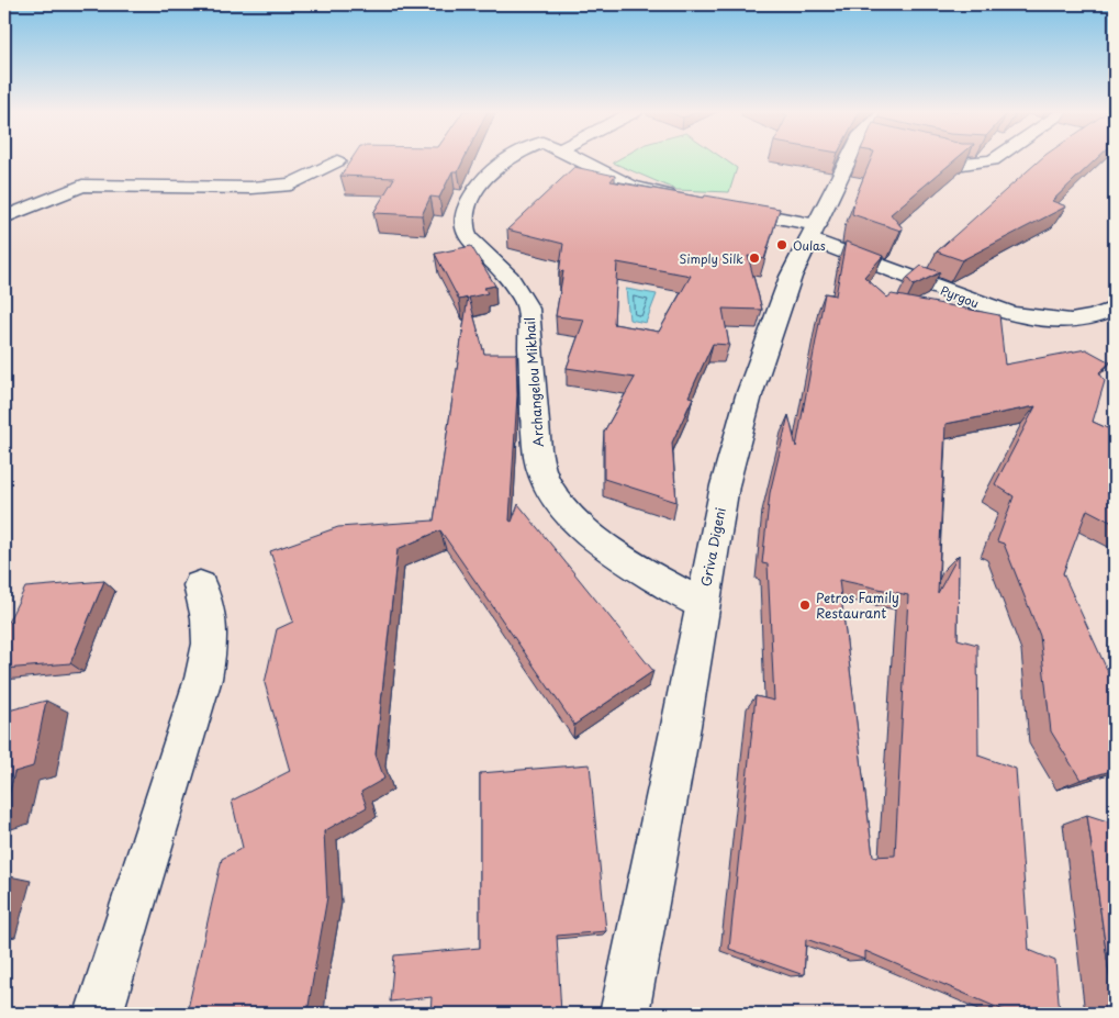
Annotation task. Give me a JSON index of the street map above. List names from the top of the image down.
{
  "streets": {
    "street": ["Pyrgou", "Archangelou Mikhail", "Griva Digeni"]
  },
  "crossings": [
    ["Pyrgou", "Griva Digeni"],
    ["Archangelou Mikhail", "Griva Digeni"]
  ],
  "places": ["Oulas", "Simply Silk", "Petros Family Restaurant"]
}
